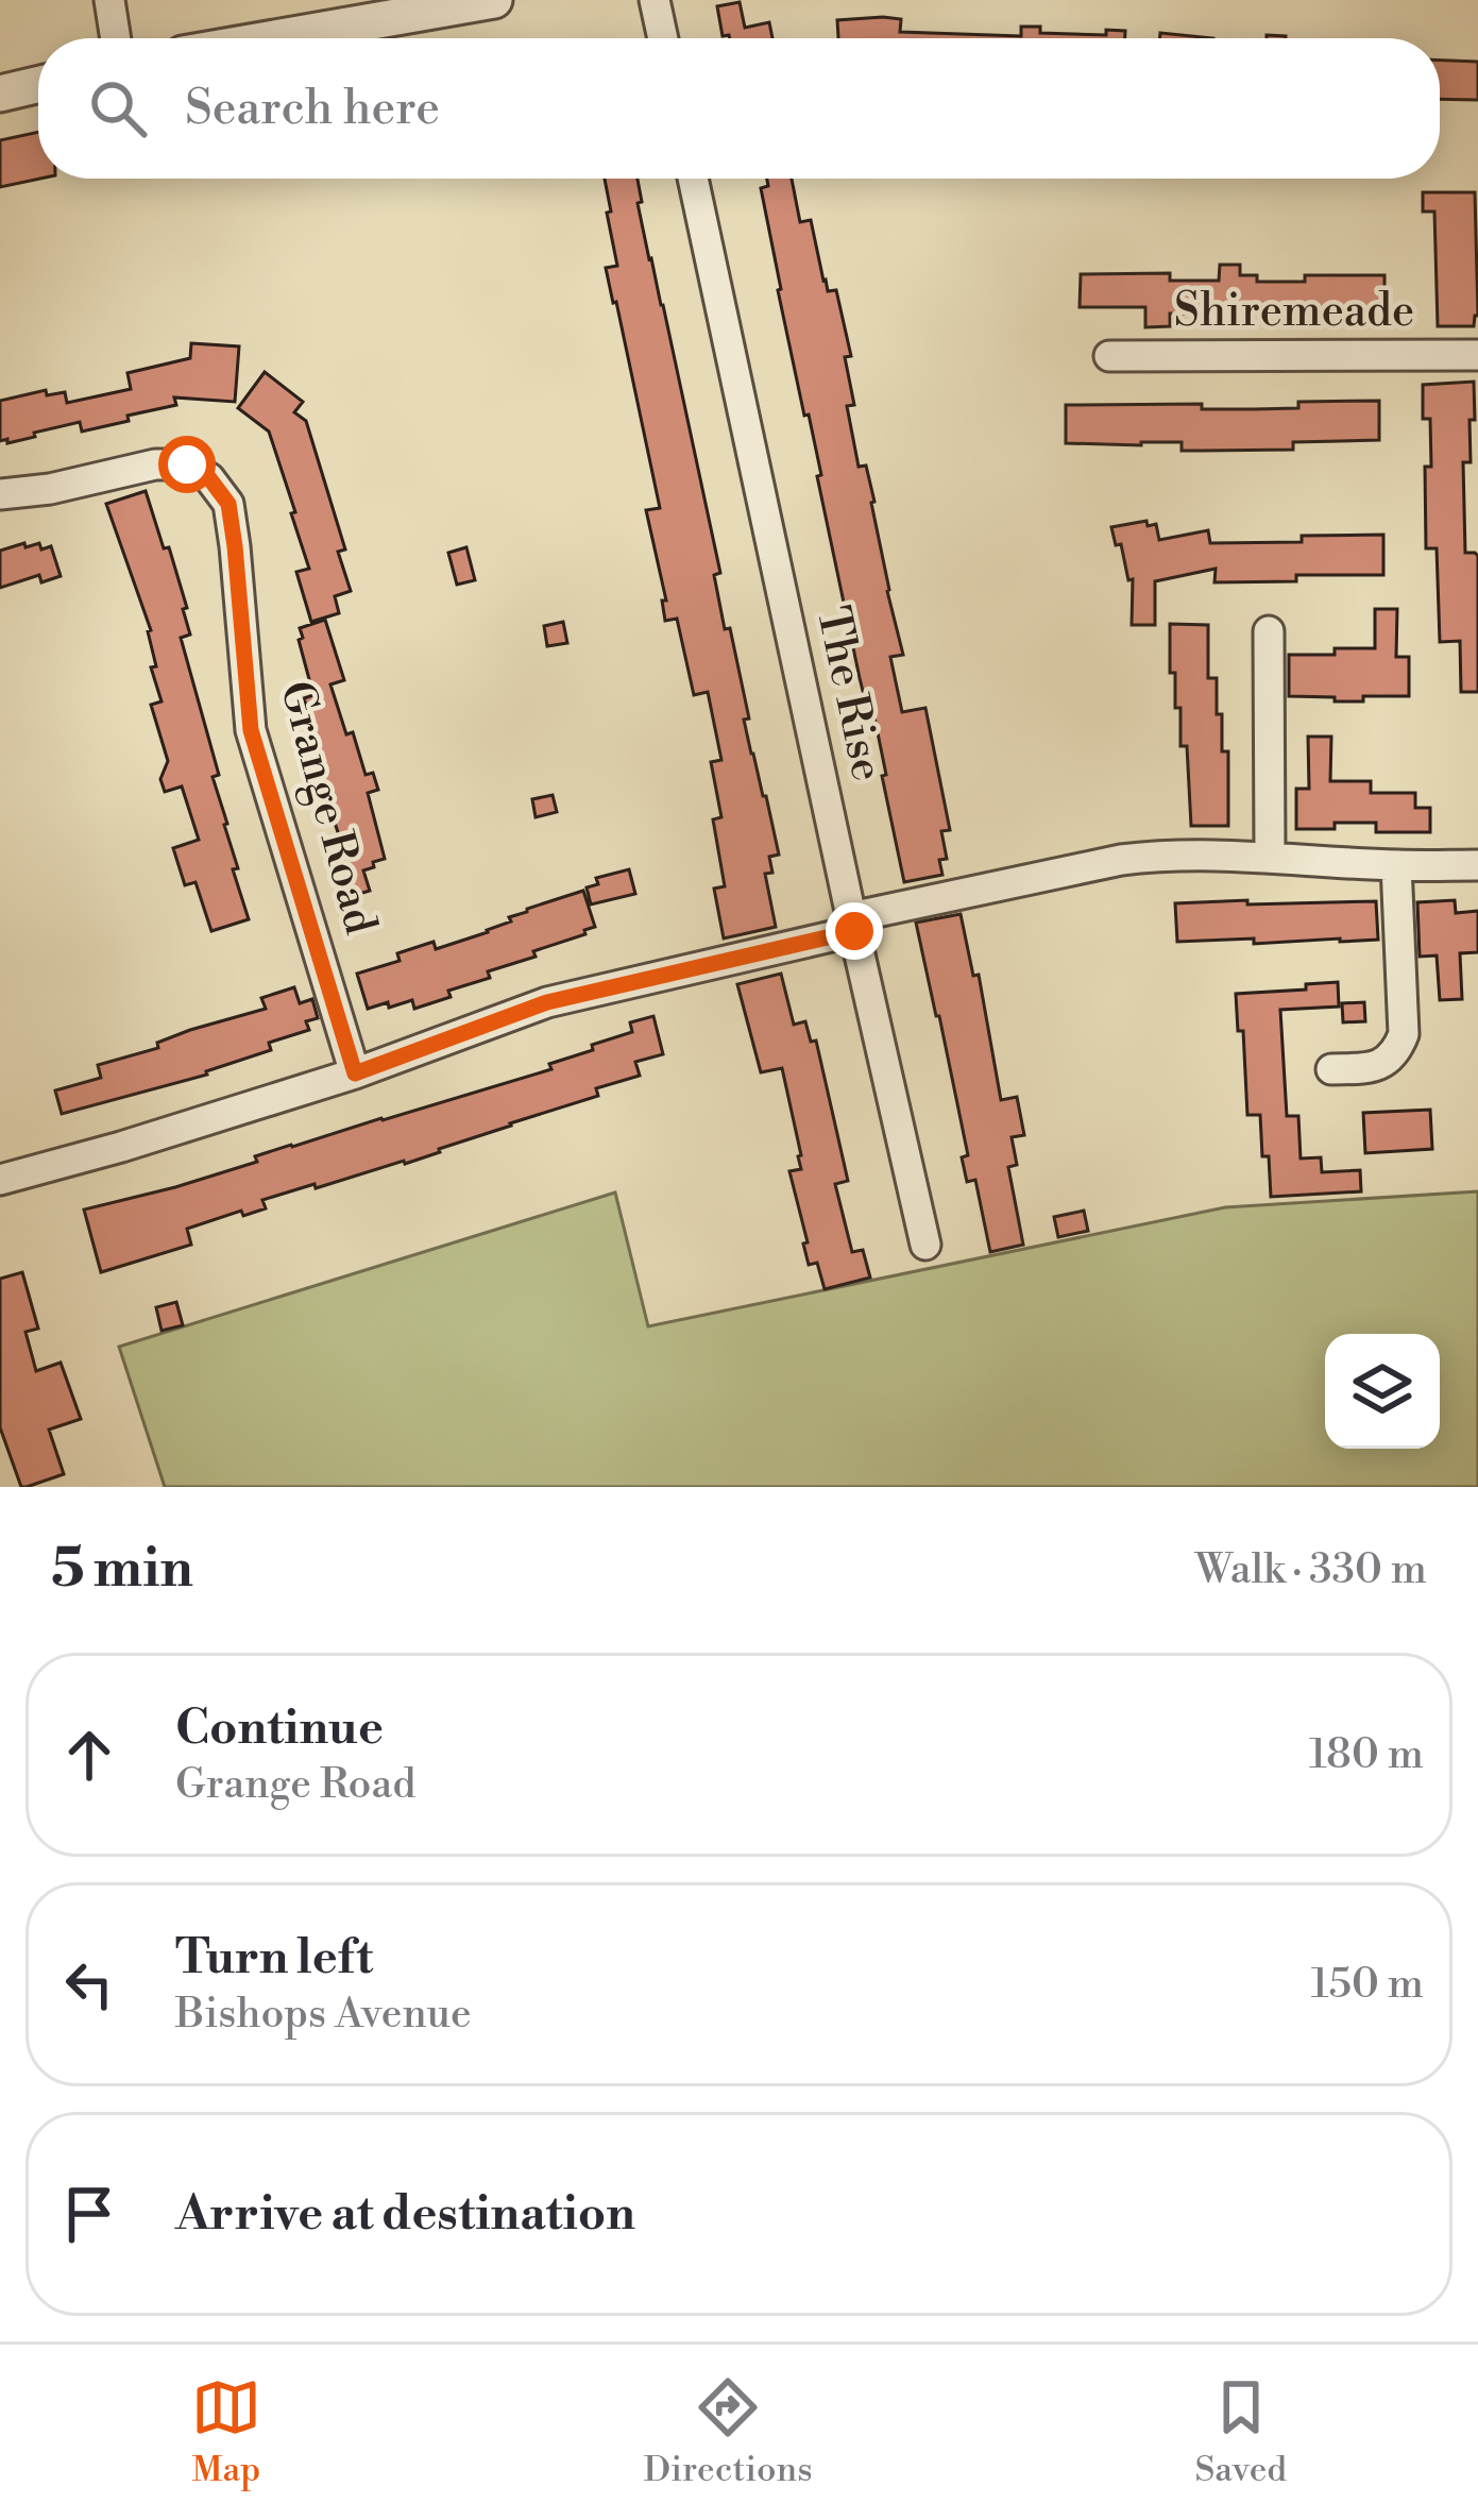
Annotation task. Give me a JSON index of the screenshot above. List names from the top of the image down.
{
  "streets": {
    "street": ["Shiremeade", "The Rise", "Grange Road"]
  },
  "page": {
    "search": "Search here",
    "heading": ["5 min", "Walk · 330 m"],
    "list": [
      ["Continue", "Grange Road", "180 m"],
      ["Turn left", "Bishops Avenue", "150 m"],
      "Arrive at destination"
    ],
    "nav": ["Map", "Directions", "Saved"]
  }
}
